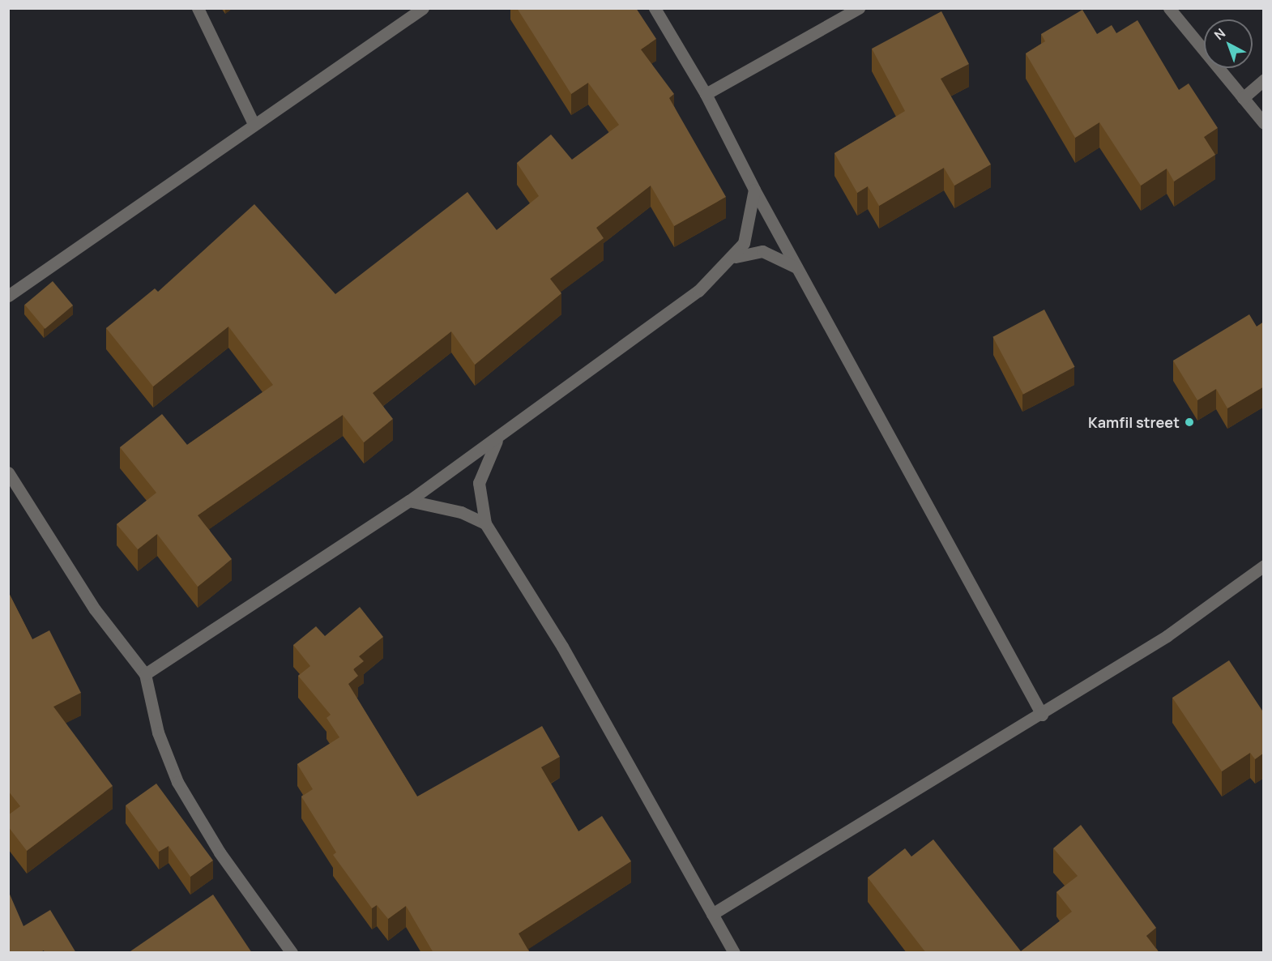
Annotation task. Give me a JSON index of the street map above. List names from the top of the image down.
{
  "places": ["Kamfil street"],
  "north": "top left"
}
